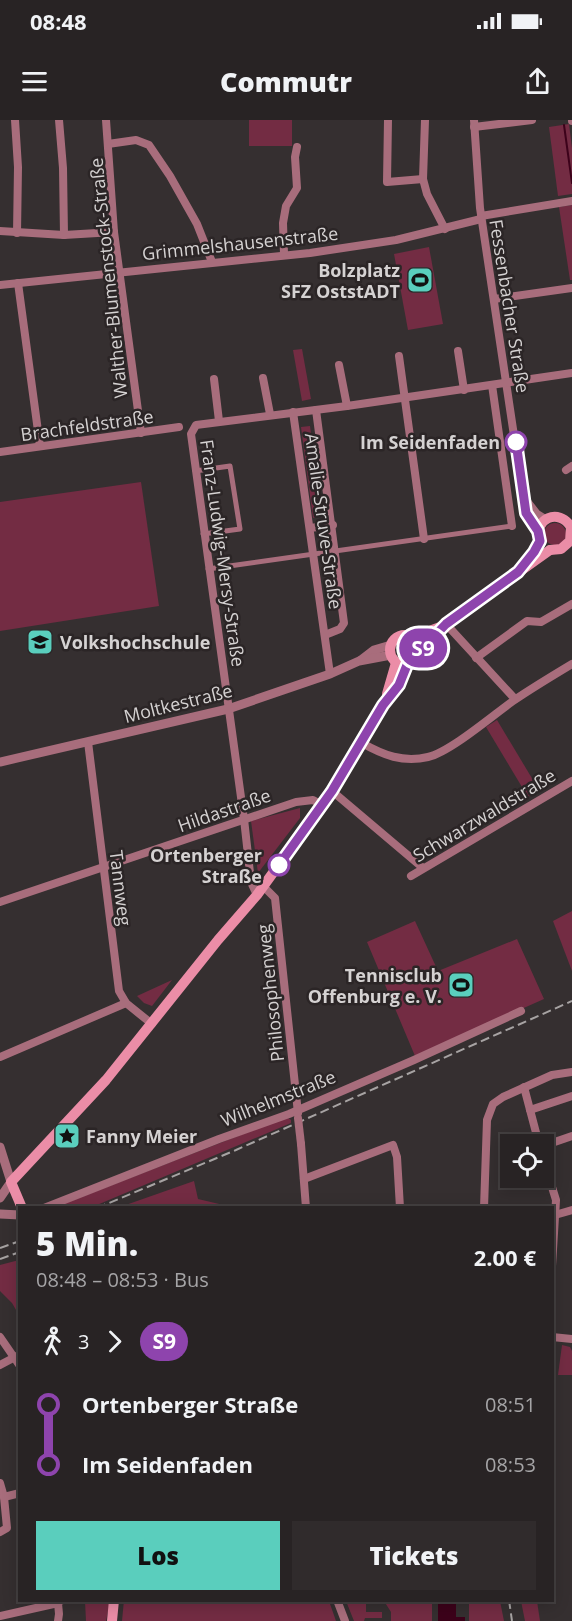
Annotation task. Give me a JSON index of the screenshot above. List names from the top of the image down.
{
  "streets": {
    "street": [
      "Grimmelshausenstraße",
      "Walther-Blumenstock-Straße",
      "Fessenbacher Straße",
      "Brachfeldstraße",
      "Amalie-Struve-Straße",
      "Franz-Ludwig-Mersy-Straße",
      "Moltkestraße",
      "Hildastraße",
      "Schwarzwaldstraße",
      "Tannweg",
      "Philosophenweg",
      "Wilhelmstraße"
    ]
  },
  "crossings": [
    ["Grimmelshausenstraße", "Walther-Blumenstock-Straße"],
    ["Grimmelshausenstraße", "Fessenbacher Straße"],
    ["Walther-Blumenstock-Straße", "Brachfeldstraße"],
    ["Fessenbacher Straße", "Franz-Ludwig-Mersy-Straße"],
    ["Amalie-Struve-Straße", "Franz-Ludwig-Mersy-Straße"],
    ["Amalie-Struve-Straße", "Moltkestraße"],
    ["Franz-Ludwig-Mersy-Straße", "Moltkestraße"],
    ["Franz-Ludwig-Mersy-Straße", "Hildastraße"],
    ["Franz-Ludwig-Mersy-Straße", "Philosophenweg"],
    ["Moltkestraße", "Tannweg"],
    ["Hildastraße", "Tannweg"],
    ["Hildastraße", "Philosophenweg"],
    ["Philosophenweg", "Wilhelmstraße"]
  ],
  "places": {
    "sports": ["Bolzplatz SFZ OststADT", "Tennisclub Offenburg e. V."],
    "other": ["Im Seidenfaden", "Ortenberger Straße"],
    "school or university": ["Volkshochschule"],
    "place": ["Fanny Meier"]
  },
  "lines": ["bus line S9"],
  "page": {
    "status": "08:48",
    "header": "Commutr",
    "on_map": "S9",
    "heading": ["5 Min.", "08:48 – 08:53 · Bus", "2.00 €"],
    "legs": ["3", "S9"],
    "list": [
      {
        "name": "Ortenberger Straße",
        "value": "08:51"
      },
      {
        "name": "Im Seidenfaden",
        "value": "08:53"
      }
    ],
    "buttons": ["Los", "Tickets"]
  }
}
